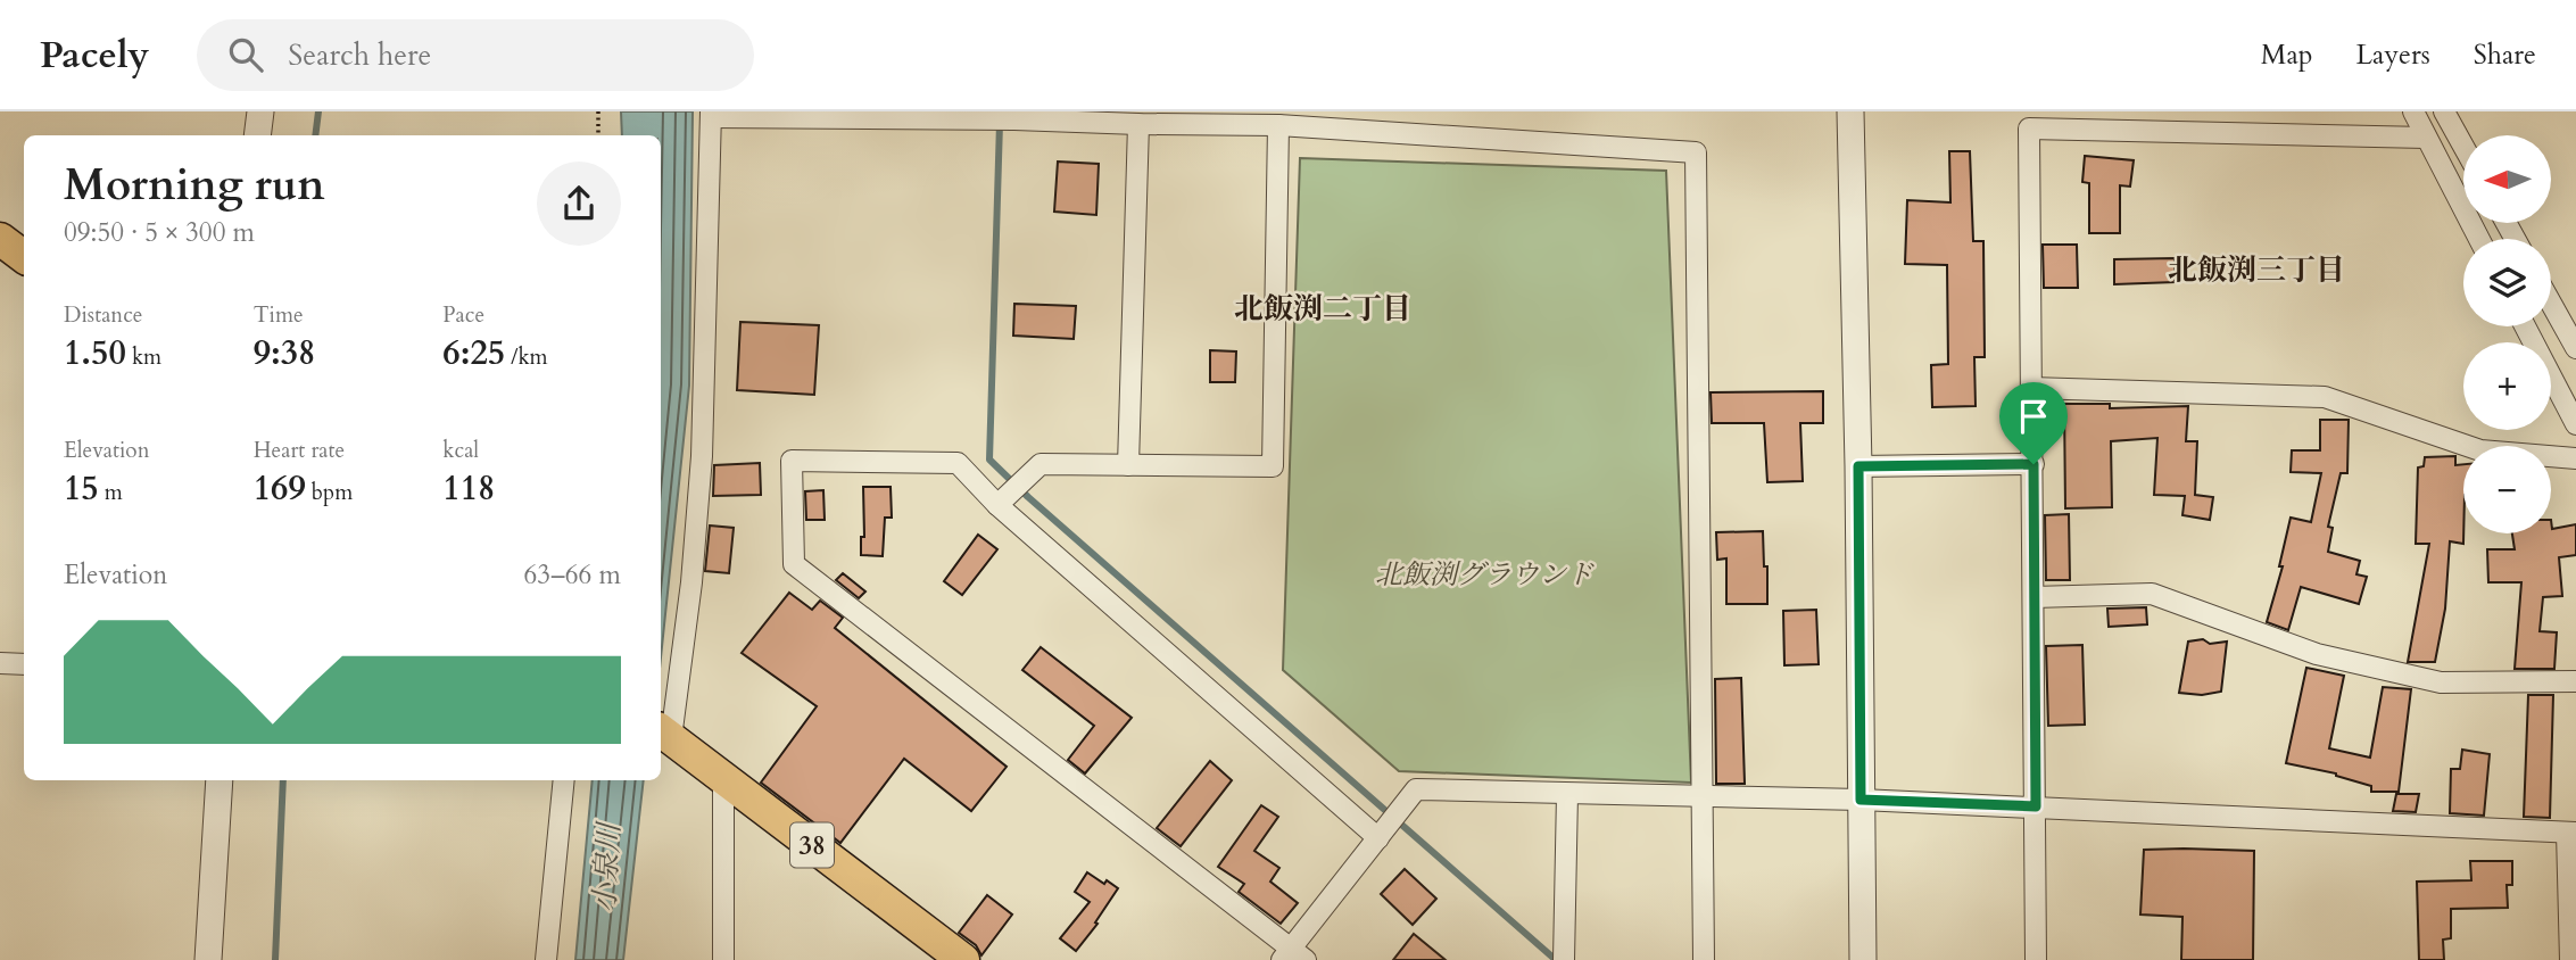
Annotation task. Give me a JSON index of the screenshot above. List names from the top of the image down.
{
  "streets": {
    "main road": ["38"]
  },
  "districts": ["北飯渕三丁目", "北飯渕二丁目"],
  "water": ["小泉川"],
  "parks": ["北飯渕グラウンド"],
  "north": "left",
  "page": {
    "header": "Pacely",
    "search": "Search here",
    "nav": ["Map", "Layers", "Share"],
    "map_buttons": ["+", "−"],
    "heading": ["Morning run", "09:50 · 5 × 300 m"],
    "stats": [
      ["Distance", "1.50 km"],
      ["Time", "9:38"],
      ["Pace", "6:25 /km"],
      ["Elevation", "15 m"],
      ["Heart rate", "169 bpm"],
      ["kcal", "118"]
    ],
    "chart": ["Elevation", "63–66 m"]
  }
}
